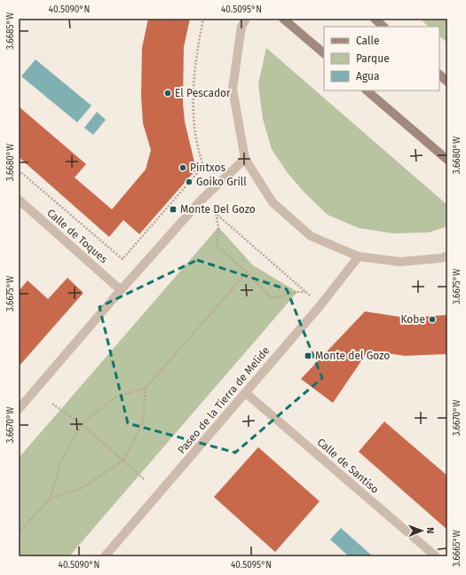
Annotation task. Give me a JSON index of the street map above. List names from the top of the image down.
{
  "streets": {
    "street": ["Calle de Toques", "Paseo de la Tierra de Melide", "Calle de Santiso"]
  },
  "crossings": [
    ["Paseo de la Tierra de Melide", "Calle de Santiso"]
  ],
  "places": {
    "other": [
      "El Pescador",
      "Pintxos",
      "Goiko Grill",
      "Kobe"
    ],
    "transit": ["Monte Del Gozo", "Monte del Gozo"]
  },
  "legend": ["Calle", "Parque", "Agua"],
  "north": "right",
  "coordinates": [
    "40.5090°N",
    "40.5095°N",
    "3.6685°W",
    "3.6680°W",
    "3.6675°W",
    "3.6670°W",
    "3.6665°W"
  ]
}
